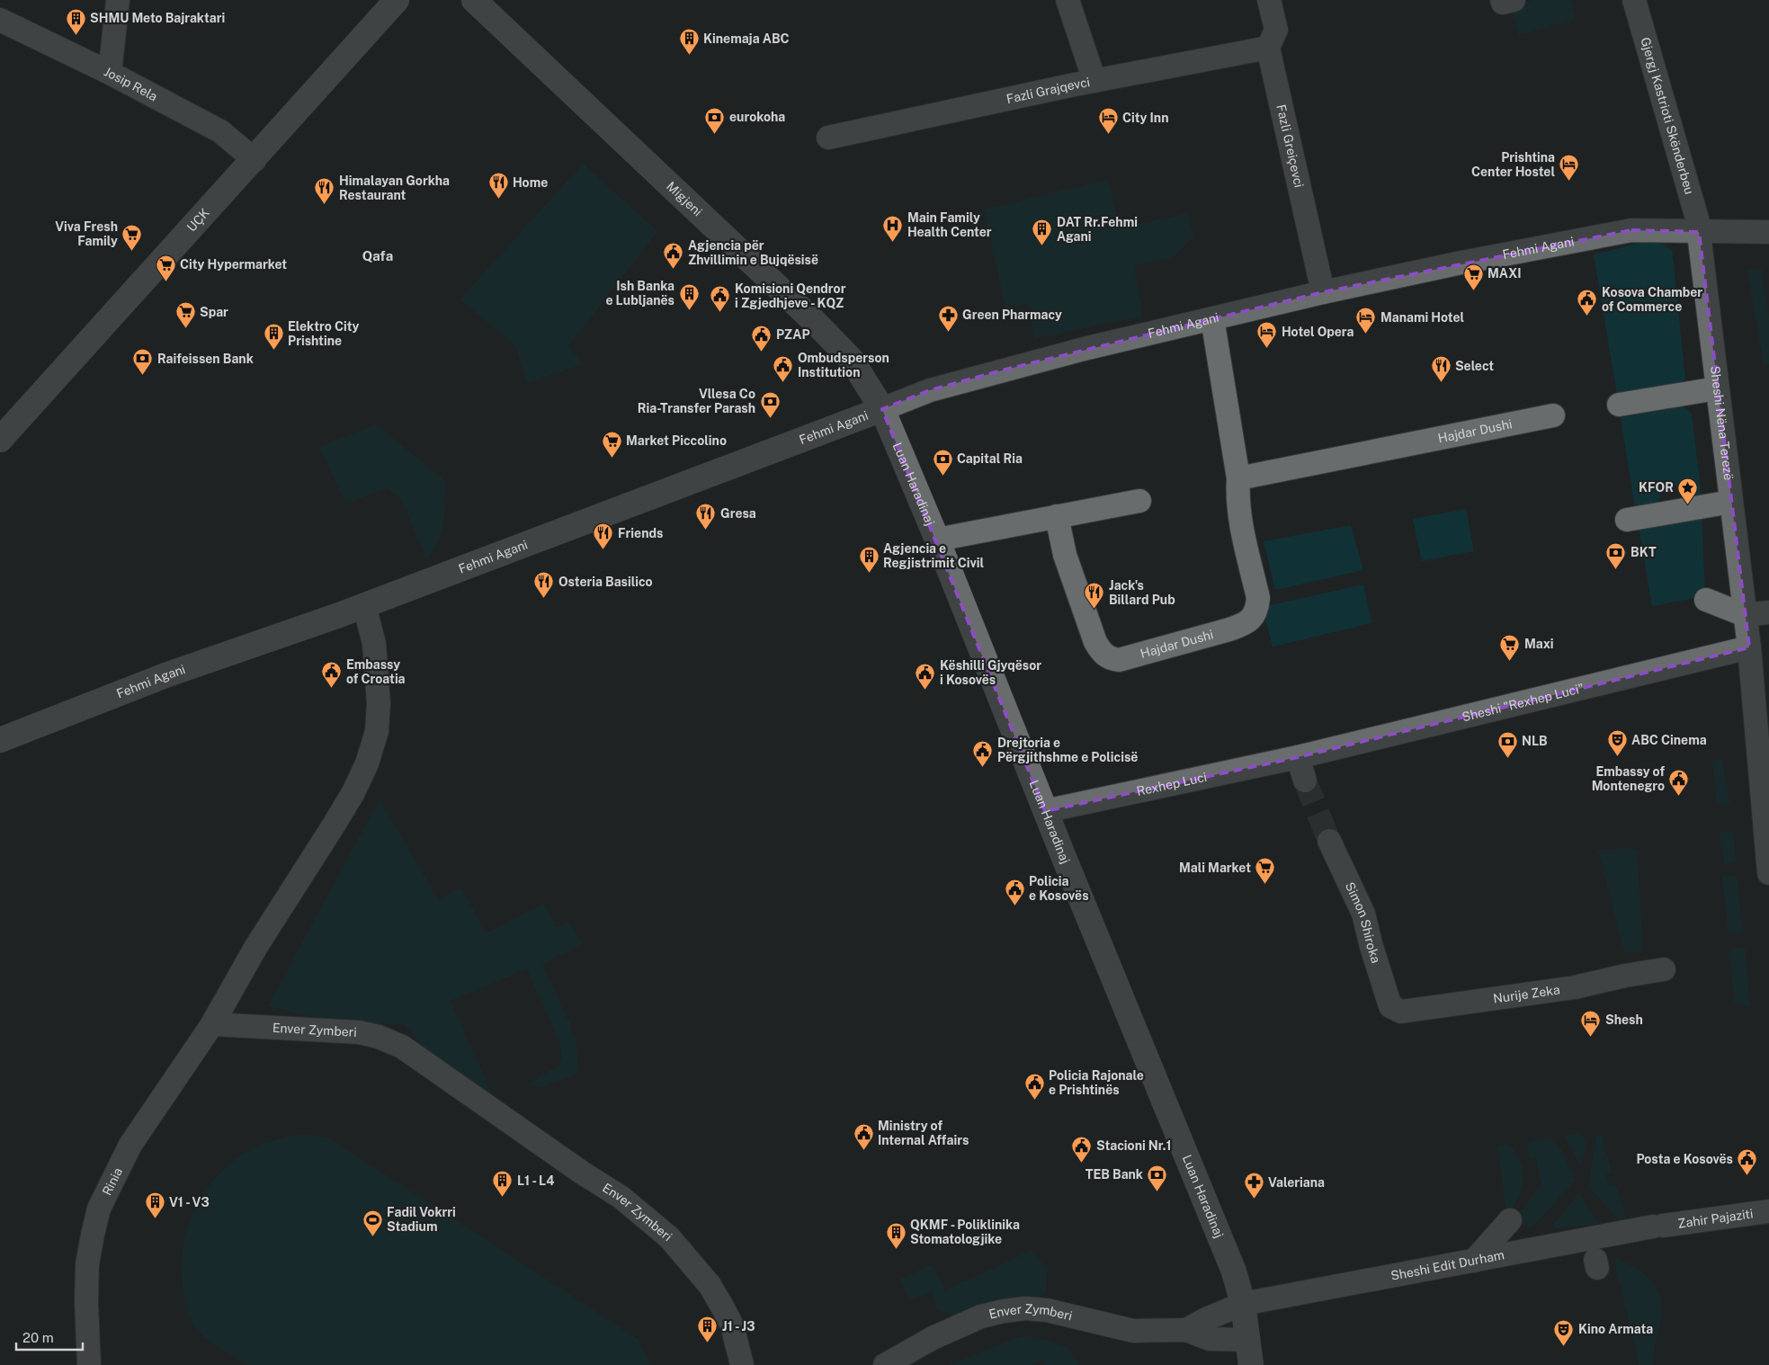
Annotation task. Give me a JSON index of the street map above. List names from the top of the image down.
{
  "streets": {
    "main road": [
      "Migjeni",
      "UÇK",
      "Fehmi Agani",
      "Luan Haradinaj"
    ],
    "street": [
      "Josip Rela",
      "Fazli Grajqevci",
      "Gjergj Kastrioti Skënderbeu",
      "Fazli Greiçevci",
      "Sheshi Nëna Terezë",
      "Hajdar Dushi",
      "Sheshi \"Rexhep Luci\"",
      "Rexhep Luci",
      "Simon Shiroka",
      "Nurije Zeka",
      "Enver Zymberi",
      "Rinia",
      "Zahir Pajaziti",
      "Sheshi Edit Durham"
    ]
  },
  "crossings": [
    ["Josip Rela", "UÇK"],
    ["Fazli Grajqevci", "Fazli Greiçevci"],
    ["Gjergj Kastrioti Skënderbeu", "Fehmi Agani"],
    ["Gjergj Kastrioti Skënderbeu", "Sheshi Nëna Terezë"],
    ["Fazli Greiçevci", "Fehmi Agani"],
    ["Migjeni", "Fehmi Agani"],
    ["Migjeni", "Luan Haradinaj"],
    ["Fehmi Agani", "Sheshi Nëna Terezë"],
    ["Fehmi Agani", "Hajdar Dushi"],
    ["Fehmi Agani", "Luan Haradinaj"],
    ["Sheshi Nëna Terezë", "Sheshi \"Rexhep Luci\""],
    ["Luan Haradinaj", "Rexhep Luci"],
    ["Luan Haradinaj", "Sheshi Edit Durham"],
    ["Sheshi \"Rexhep Luci\"", "Rexhep Luci"],
    ["Simon Shiroka", "Nurije Zeka"],
    ["Enver Zymberi", "Rinia"],
    ["Enver Zymberi", "Sheshi Edit Durham"],
    ["Zahir Pajaziti", "Sheshi Edit Durham"]
  ],
  "districts": ["Qafa"],
  "places": {
    "building": [
      "SHMU Meto Bajraktari",
      "Kinemaja ABC",
      "DAT Rr.Fehmi Agani",
      "Ish Banka e Lubljanës",
      "Elektro City Prishtine",
      "Agjencia e Regjistrimit Civil",
      "L1 - L4",
      "V1 - V3",
      "QKMF - Poliklinika Stomatologjike",
      "J1 - J3"
    ],
    "bank": [
      "eurokoha",
      "Raifeissen Bank",
      "Vllesa Co Ria-Transfer Parash",
      "Capital Ria",
      "BKT",
      "NLB",
      "TEB Bank"
    ],
    "hotel": [
      "City Inn",
      "Prishtina Center Hostel",
      "Manami Hotel",
      "Hotel Opera",
      "Shesh"
    ],
    "restaurant": [
      "Home",
      "Himalayan Gorkha Restaurant",
      "Select",
      "Gresa",
      "Friends",
      "Osteria Basilico",
      "Jack's Billard Pub"
    ],
    "hospital": ["Main Family Health Center"],
    "supermarket": [
      "Viva Fresh Family",
      "City Hypermarket",
      "MAXI",
      "Spar",
      "Market Piccolino",
      "Maxi",
      "Mali Market"
    ],
    "public building": [
      "Agjencia për Zhvillimin e Bujqësisë",
      "Komisioni Qendror i Zgjedhjeve - KQZ",
      "Kosova Chamber of Commerce",
      "PZAP",
      "Ombudsperson Institution",
      "Embassy of Croatia",
      "Këshilli Gjyqësor i Kosovës",
      "Drejtoria e Përgjithshme e Policisë",
      "Embassy of Montenegro",
      "Policia e Kosovës",
      "Policia Rajonale e Prishtinës",
      "Ministry of Internal Affairs",
      "Stacioni Nr.1",
      "Posta e Kosovës"
    ],
    "pharmacy": ["Green Pharmacy", "Valeriana"],
    "place": ["KFOR"],
    "theatre": ["ABC Cinema", "Kino Armata"],
    "sports": ["Fadil Vokrri Stadium"]
  },
  "scale_bar": "20 m"
}
